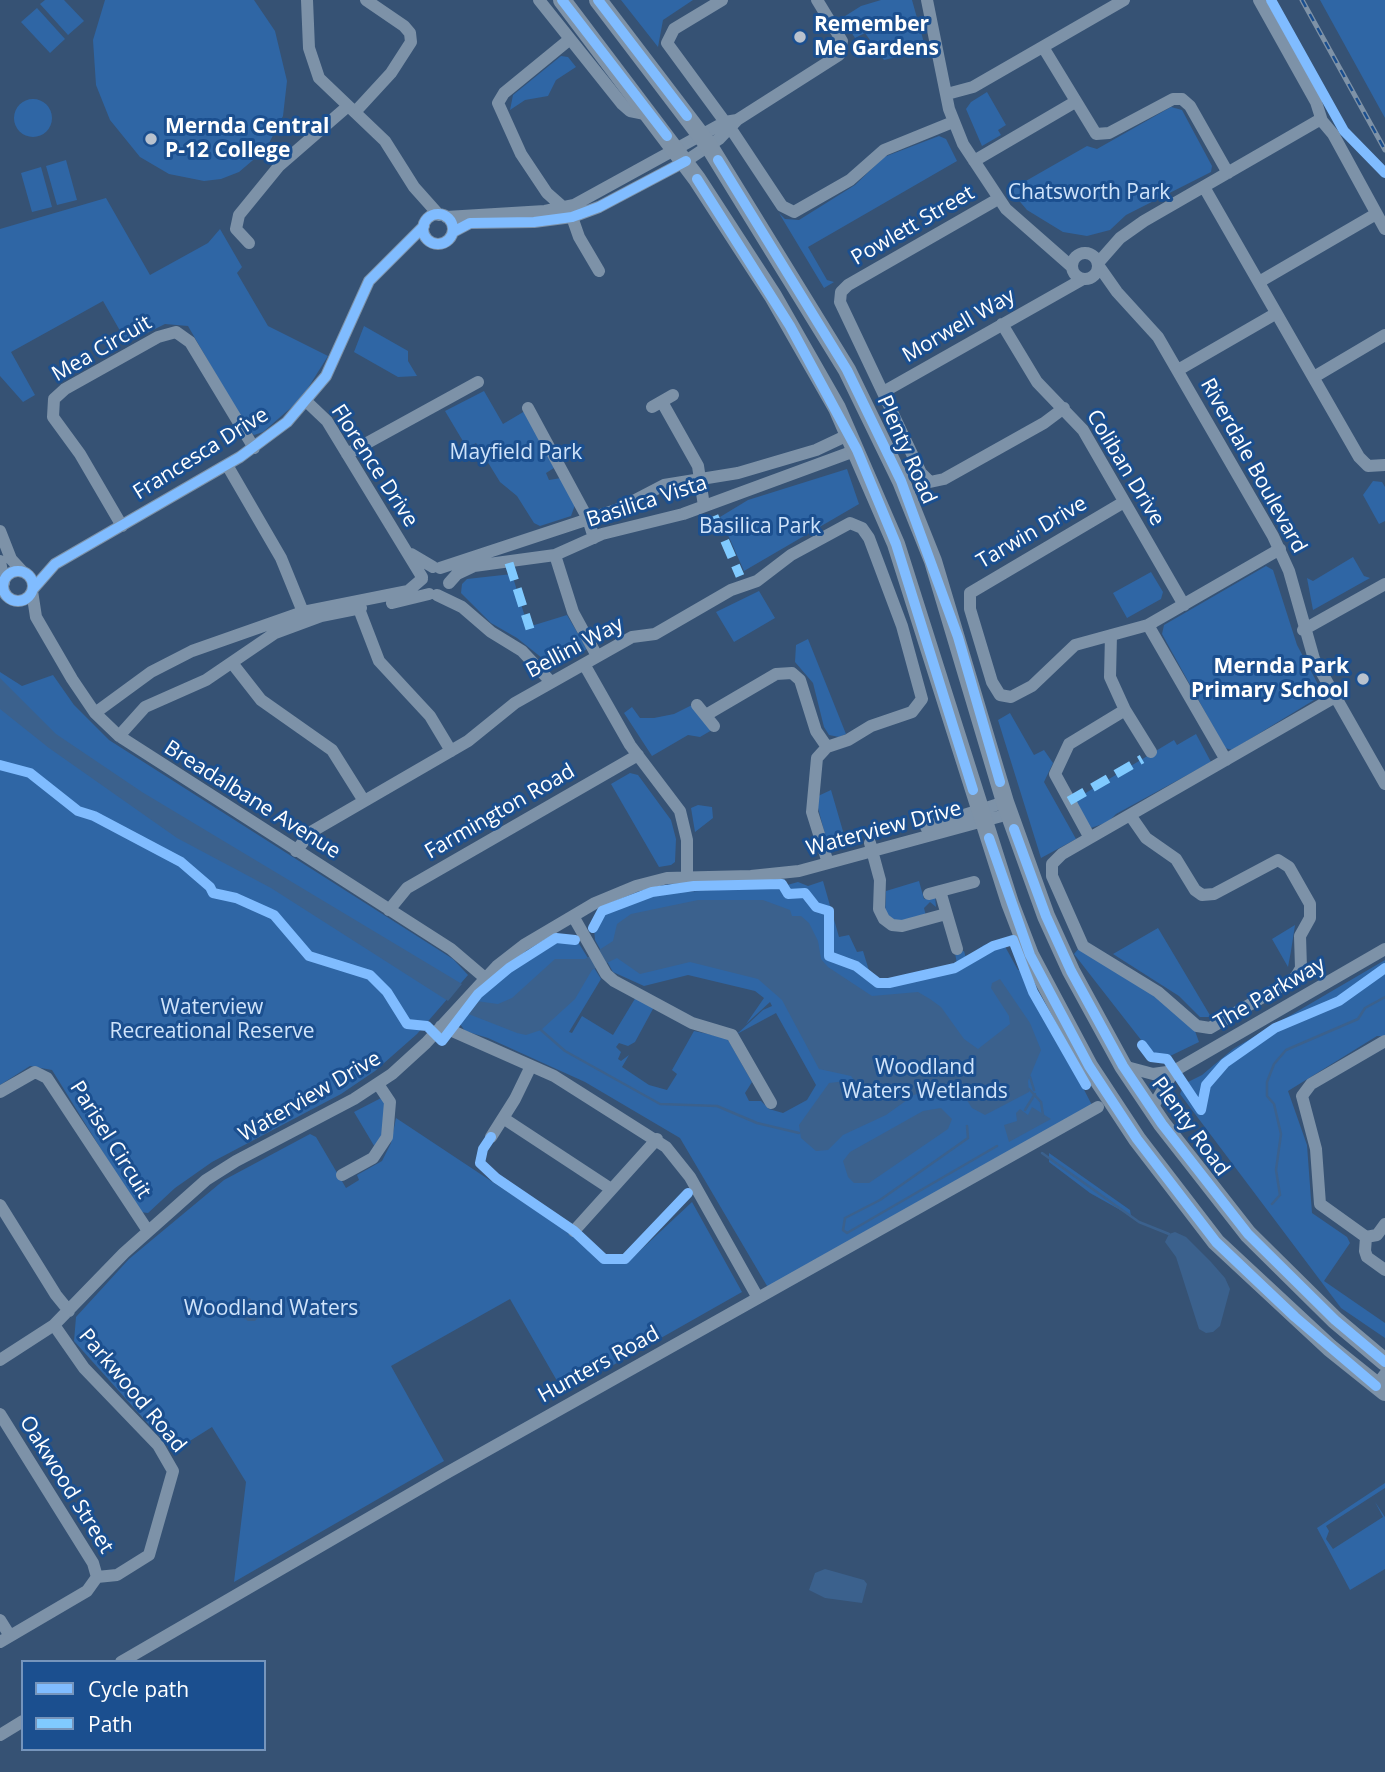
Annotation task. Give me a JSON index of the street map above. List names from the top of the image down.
{
  "streets": {
    "highway": ["Plenty Road"],
    "street": [
      "Powlett Street",
      "Morwell Way",
      "Mea Circuit",
      "Francesca Drive",
      "Florence Drive",
      "Riverdale Boulevard",
      "Coliban Drive",
      "Basilica Vista",
      "Tarwin Drive",
      "Bellini Way",
      "Breadalbane Avenue",
      "Farmington Road",
      "Waterview Drive",
      "The Parkway",
      "Parisel Circuit",
      "Hunters Road",
      "Parkwood Road",
      "Oakwood Street"
    ]
  },
  "crossings": [
    ["Powlett Street", "Morwell Way"],
    ["Powlett Street", "Coliban Drive"],
    ["Morwell Way", "Riverdale Boulevard"],
    ["Morwell Way", "Coliban Drive"],
    ["Mea Circuit", "Francesca Drive"],
    ["Plenty Road", "Waterview Drive"],
    ["Plenty Road", "The Parkway"],
    ["Francesca Drive", "Florence Drive"],
    ["Francesca Drive", "Breadalbane Avenue"],
    ["Florence Drive", "Basilica Vista"],
    ["Riverdale Boulevard", "Tarwin Drive"],
    ["Coliban Drive", "Tarwin Drive"],
    ["Bellini Way", "Breadalbane Avenue"],
    ["Breadalbane Avenue", "Farmington Road"],
    ["Breadalbane Avenue", "Waterview Drive"],
    ["Waterview Drive", "Parisel Circuit"],
    ["Waterview Drive", "Parkwood Road"],
    ["Parkwood Road", "Oakwood Street"]
  ],
  "parks": [
    "Chatsworth Park",
    "Mayfield Park",
    "Basilica Park",
    "Waterview Recreational Reserve",
    "Woodland Waters Wetlands",
    "Woodland Waters"
  ],
  "places": ["Remember Me Gardens", "Mernda Central P-12 College", "Mernda Park Primary School"],
  "legend": ["Cycle path", "Path"]
}
